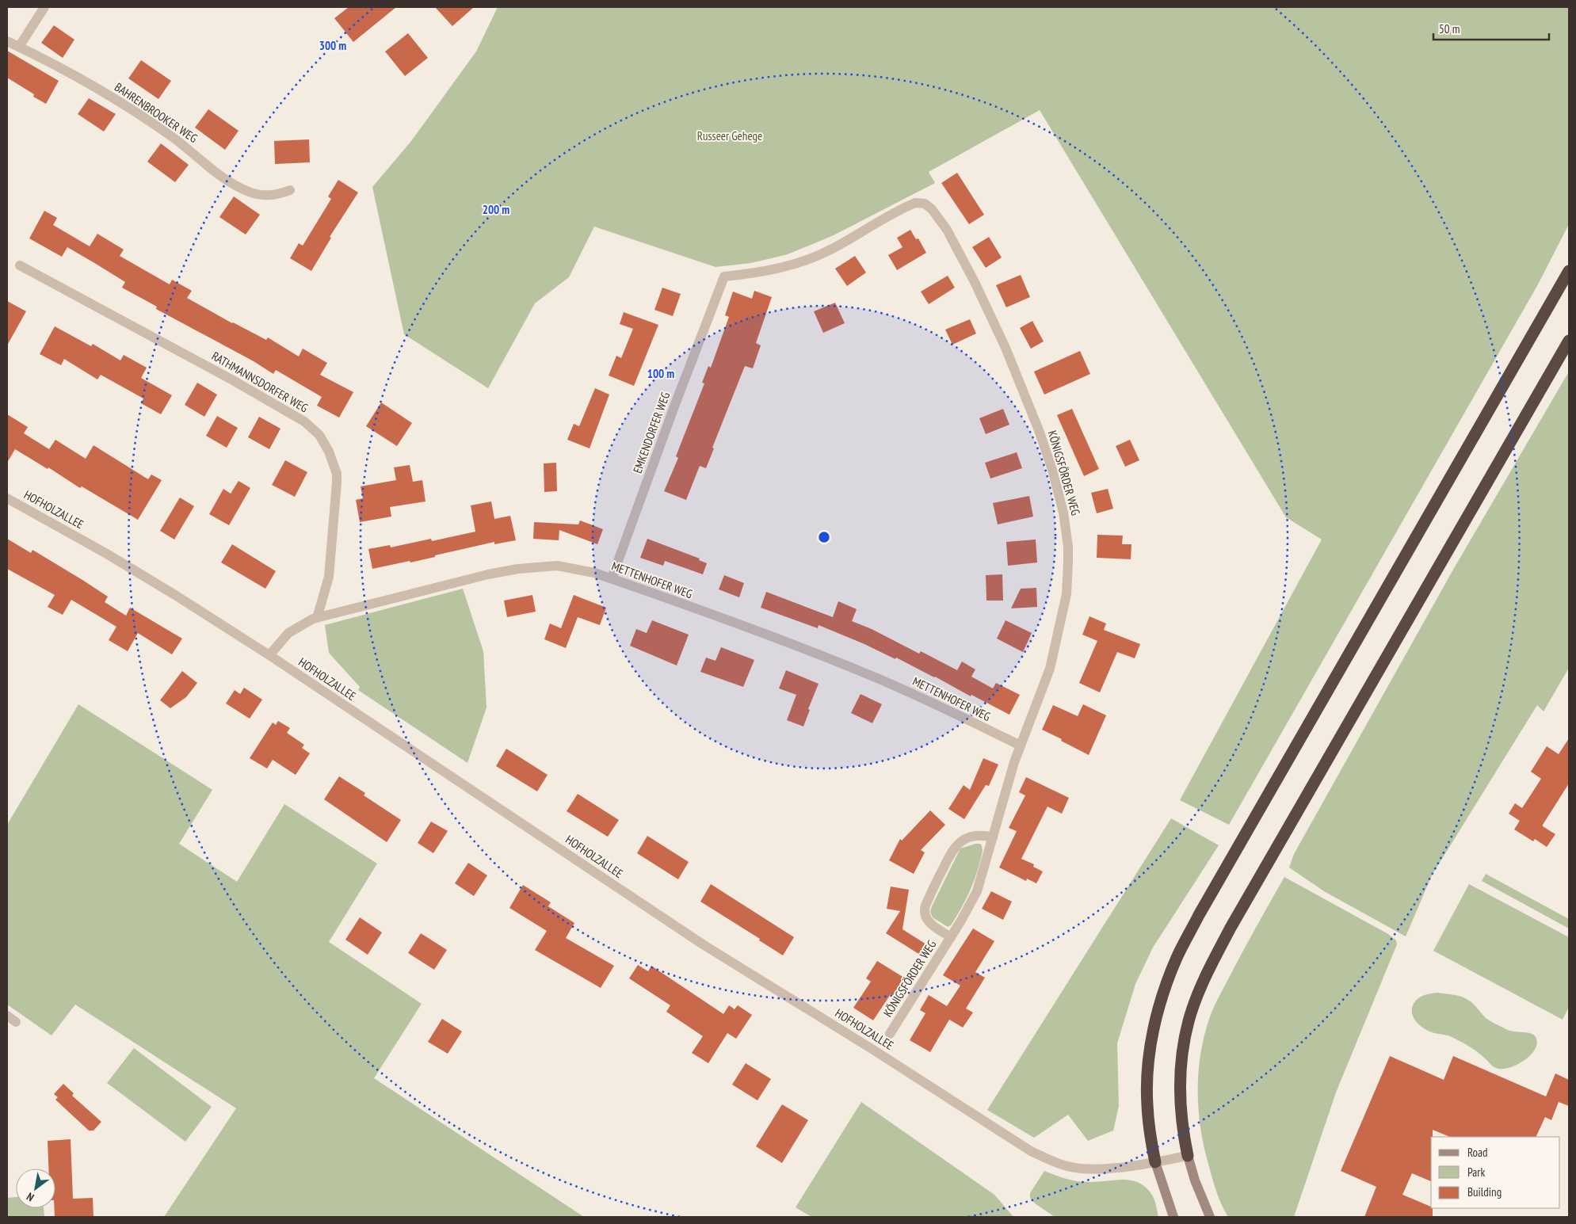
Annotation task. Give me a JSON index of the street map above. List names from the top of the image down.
{
  "streets": {
    "street": [
      "BAHRENBROOKER WEG",
      "RATHMANNSDORFER WEG",
      "EMKENDORFER WEG",
      "KÖNIGSFÖRDER WEG",
      "HOFHOLZALLEE",
      "METTENHOFER WEG"
    ]
  },
  "crossings": [
    ["RATHMANNSDORFER WEG", "METTENHOFER WEG"],
    ["EMKENDORFER WEG", "KÖNIGSFÖRDER WEG"],
    ["EMKENDORFER WEG", "METTENHOFER WEG"],
    ["KÖNIGSFÖRDER WEG", "METTENHOFER WEG"],
    ["HOFHOLZALLEE", "METTENHOFER WEG"]
  ],
  "parks": ["Russeer Gehege"],
  "legend": ["Road", "Park", "Building"],
  "scale_bar": "50 m",
  "north": "bottom left",
  "rings": ["300 m", "200 m", "100 m"]
}
